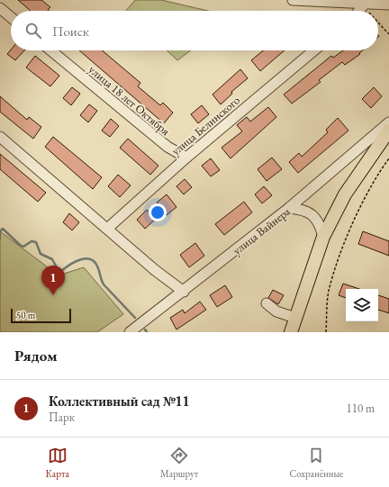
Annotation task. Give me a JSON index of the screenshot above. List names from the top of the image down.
{
  "streets": {
    "street": ["улица 18 лет Октября", "улица Белинского", "улица Вайнера"]
  },
  "crossings": [
    ["улица 18 лет Октября", "улица Белинского"]
  ],
  "scale_bar": "50 m",
  "page": {
    "search": "Поиск",
    "pins": "1",
    "scale": "50 m",
    "heading": "Рядом",
    "list": [
      {
        "mark": "1",
        "name": "Коллективный сад №11",
        "note": "Парк",
        "value": "110 m"
      }
    ],
    "nav": ["Карта", "Маршрут", "Сохранённые"]
  }
}
